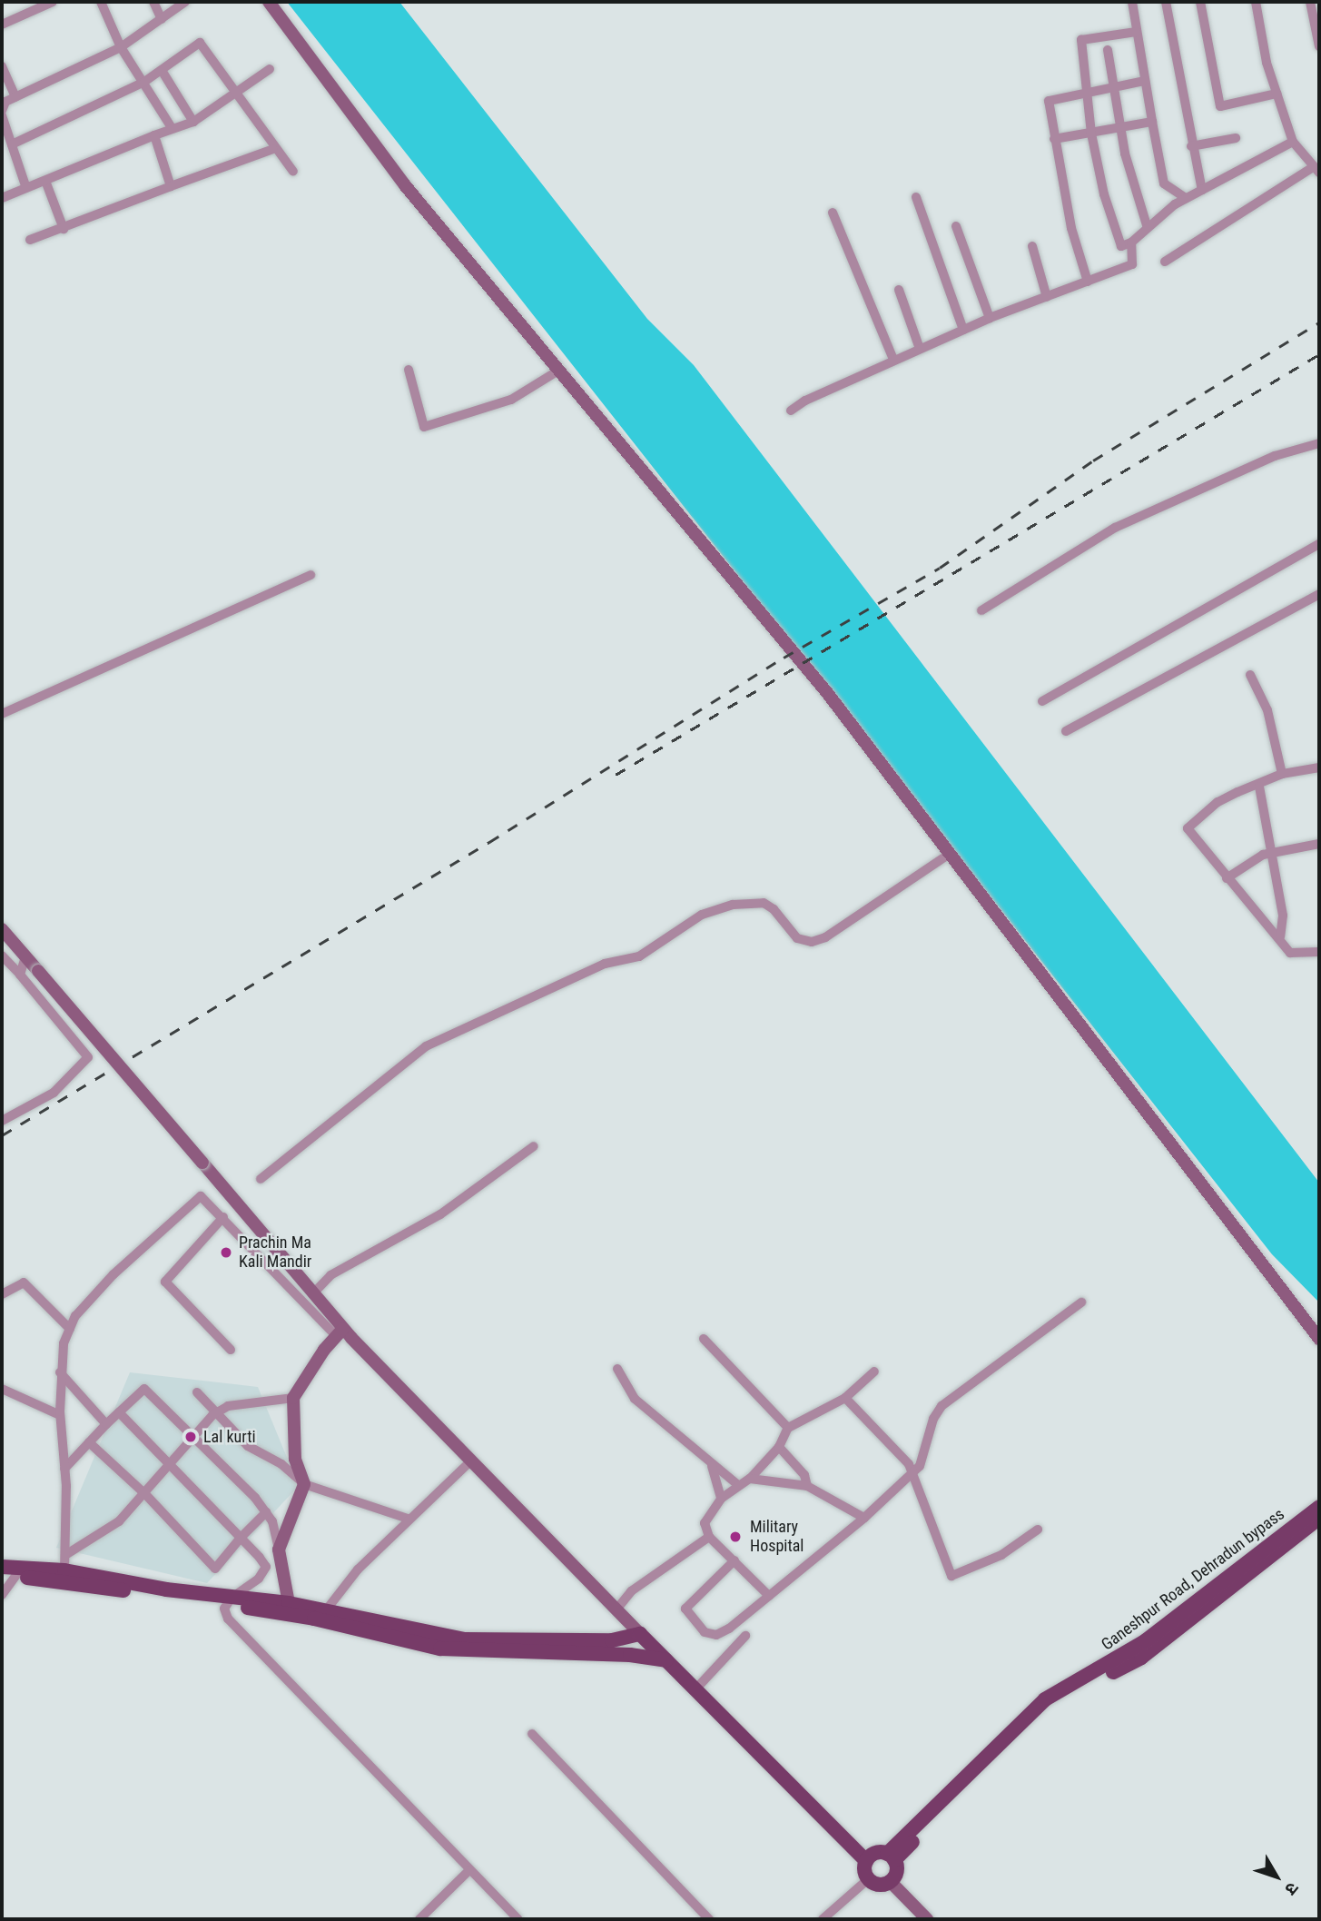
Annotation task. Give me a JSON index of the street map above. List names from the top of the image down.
{
  "streets": {
    "main road": ["Ganeshpur Road, Dehradun bypass"]
  },
  "places": ["Prachin Ma Kali Mandir", "Lal kurti", "Military Hospital"],
  "north": "bottom right"
}
